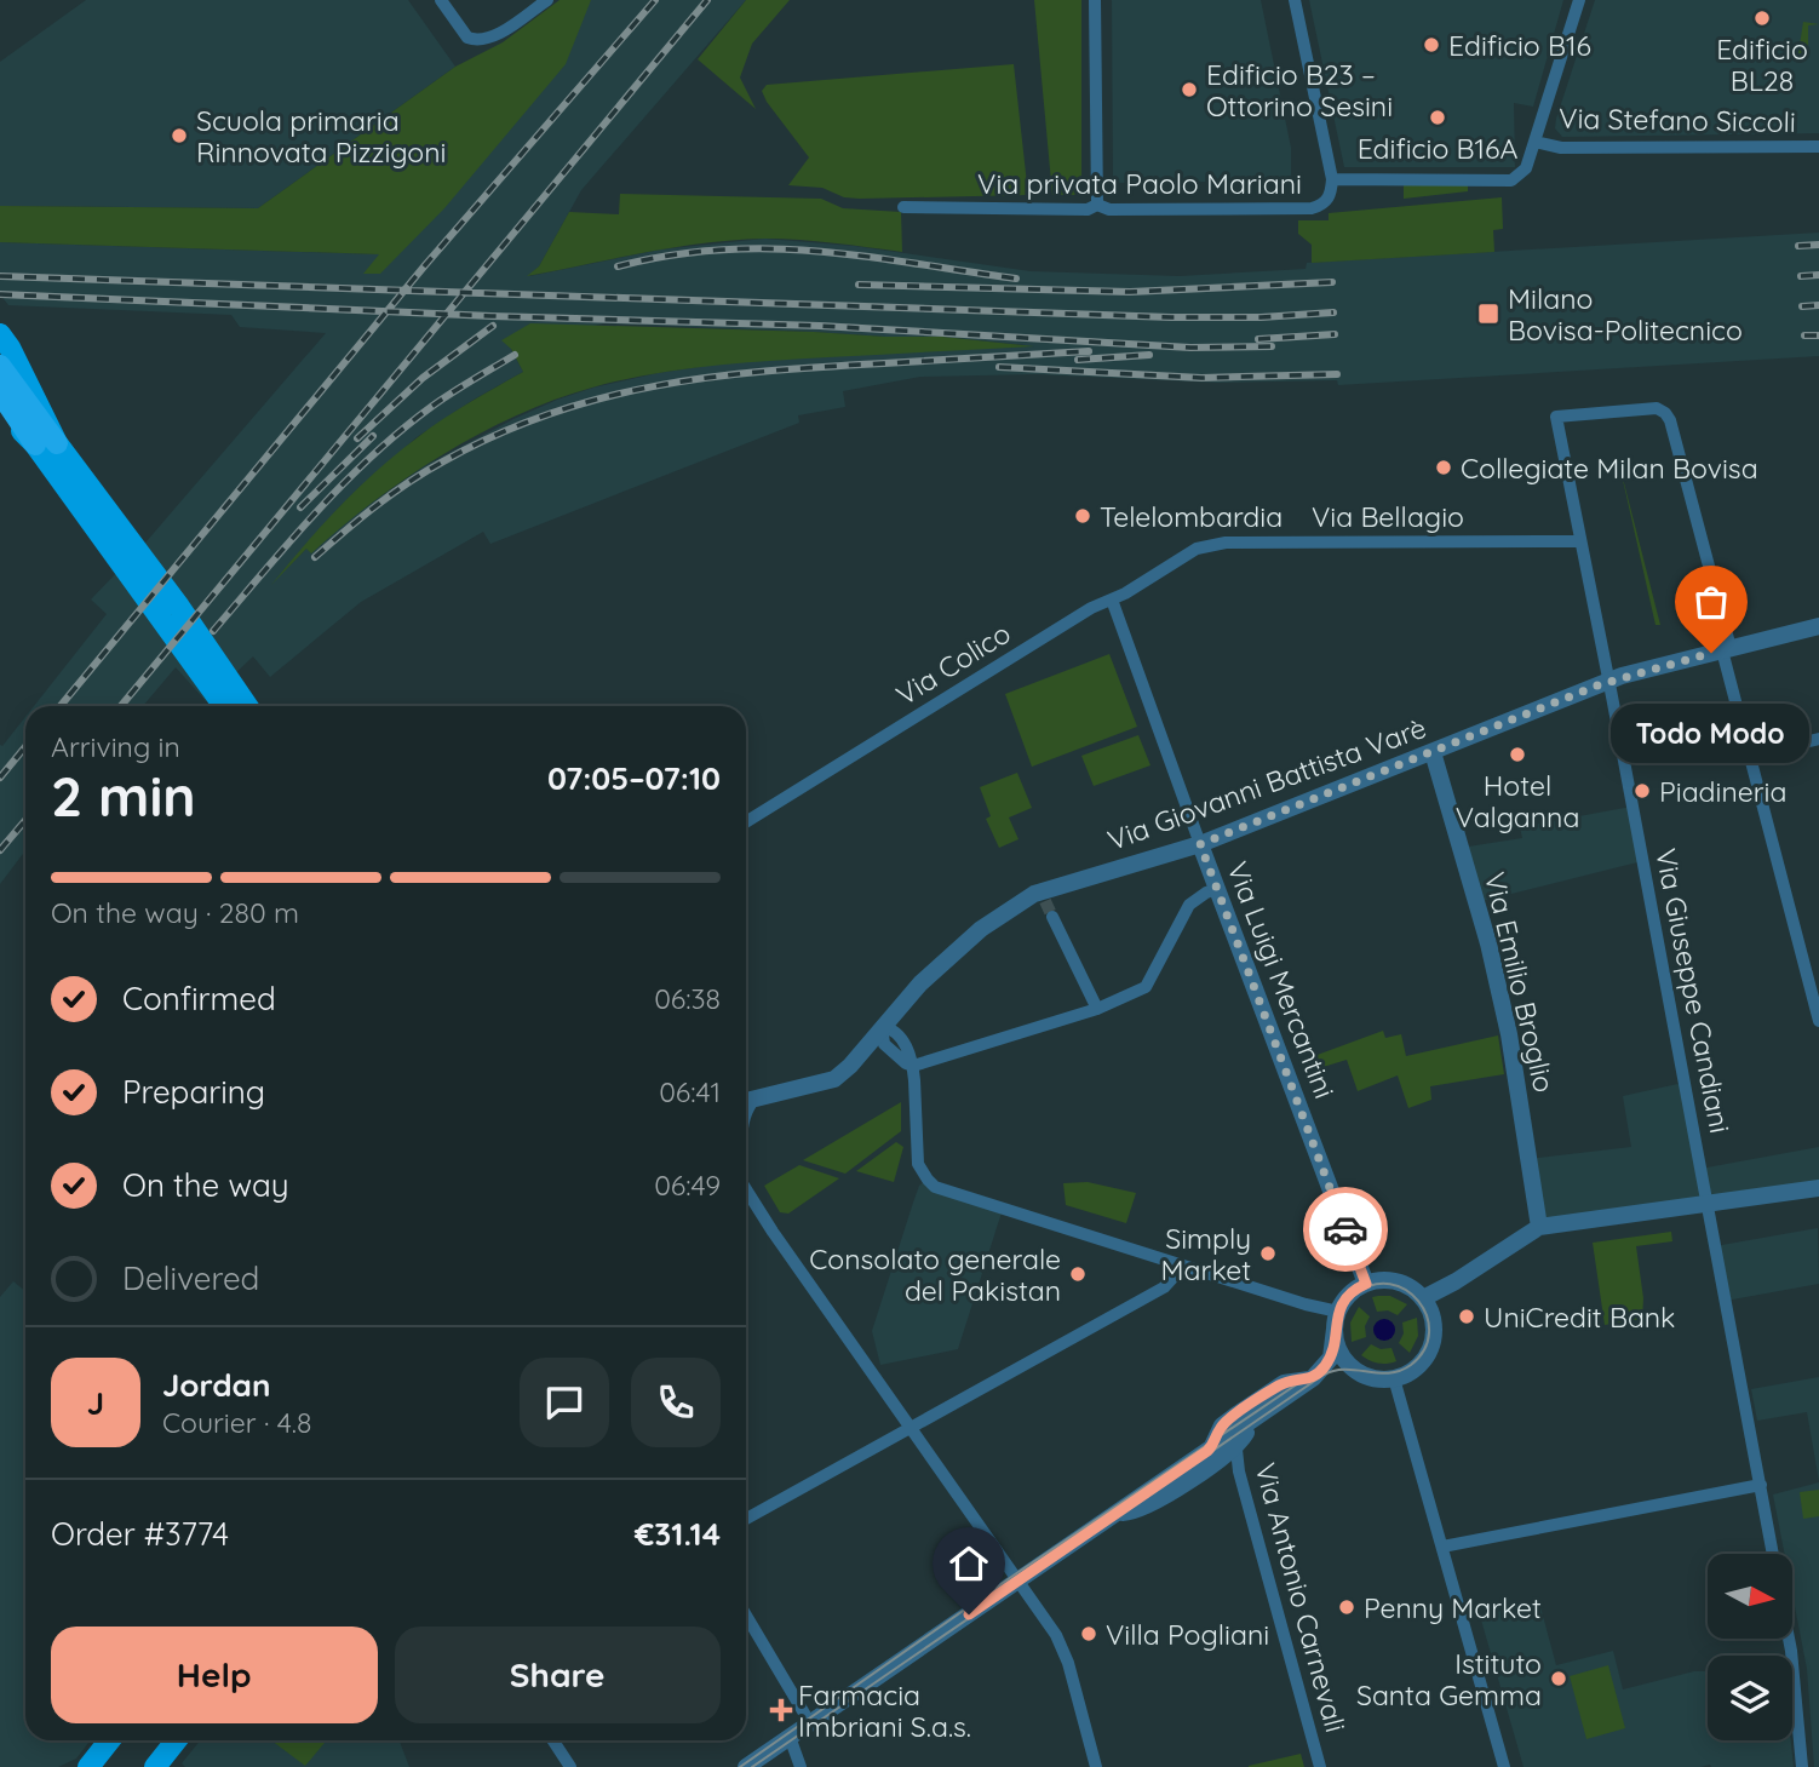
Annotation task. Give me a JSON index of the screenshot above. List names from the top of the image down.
{
  "streets": {
    "street": [
      "Via Stefano Siccoli",
      "Via privata Paolo Mariani",
      "Via Bellagio",
      "Via Colico",
      "Via Giovanni Battista Varè",
      "Via Luigi Mercantini",
      "Via Emilio Broglio",
      "Via Giuseppe Candiani",
      "Via Antonio Carnevali"
    ]
  },
  "crossings": [
    ["Via Stefano Siccoli", "Via privata Paolo Mariani"],
    ["Via Bellagio", "Via Colico"],
    ["Via Bellagio", "Via Giuseppe Candiani"],
    ["Via Colico", "Via Luigi Mercantini"],
    ["Via Giovanni Battista Varè", "Via Luigi Mercantini"],
    ["Via Giovanni Battista Varè", "Via Emilio Broglio"],
    ["Via Giovanni Battista Varè", "Via Giuseppe Candiani"]
  ],
  "places": {
    "other": [
      "Edificio BL28",
      "Edificio B16",
      "Edificio B23 – Ottorino Sesini",
      "Edificio B16A",
      "Scuola primaria Rinnovata Pizzigoni",
      "Collegiate Milan Bovisa",
      "Telelombardia",
      "Todo Modo",
      "Hotel Valganna",
      "Piadineria",
      "Simply Market",
      "Consolato generale del Pakistan",
      "UniCredit Bank",
      "Penny Market",
      "Villa Pogliani",
      "Istituto Santa Gemma"
    ],
    "transit": ["Milano Bovisa-Politecnico"],
    "health": ["Farmacia Imbriani S.a.s."]
  },
  "north": "right",
  "page": {
    "bubble": "Todo Modo",
    "heading": ["2 min", "Arriving in", "07:05–07:10"],
    "panel": [
      "Jordan",
      "Courier · 4.8",
      "Order #3774",
      "€31.14"
    ],
    "bar": "On the way · 280 m",
    "list": [
      ["Confirmed", "06:38"],
      ["Preparing", "06:41"],
      ["On the way", "06:49"],
      "Delivered"
    ],
    "round": "J",
    "buttons": ["Help", "Share"]
  }
}
